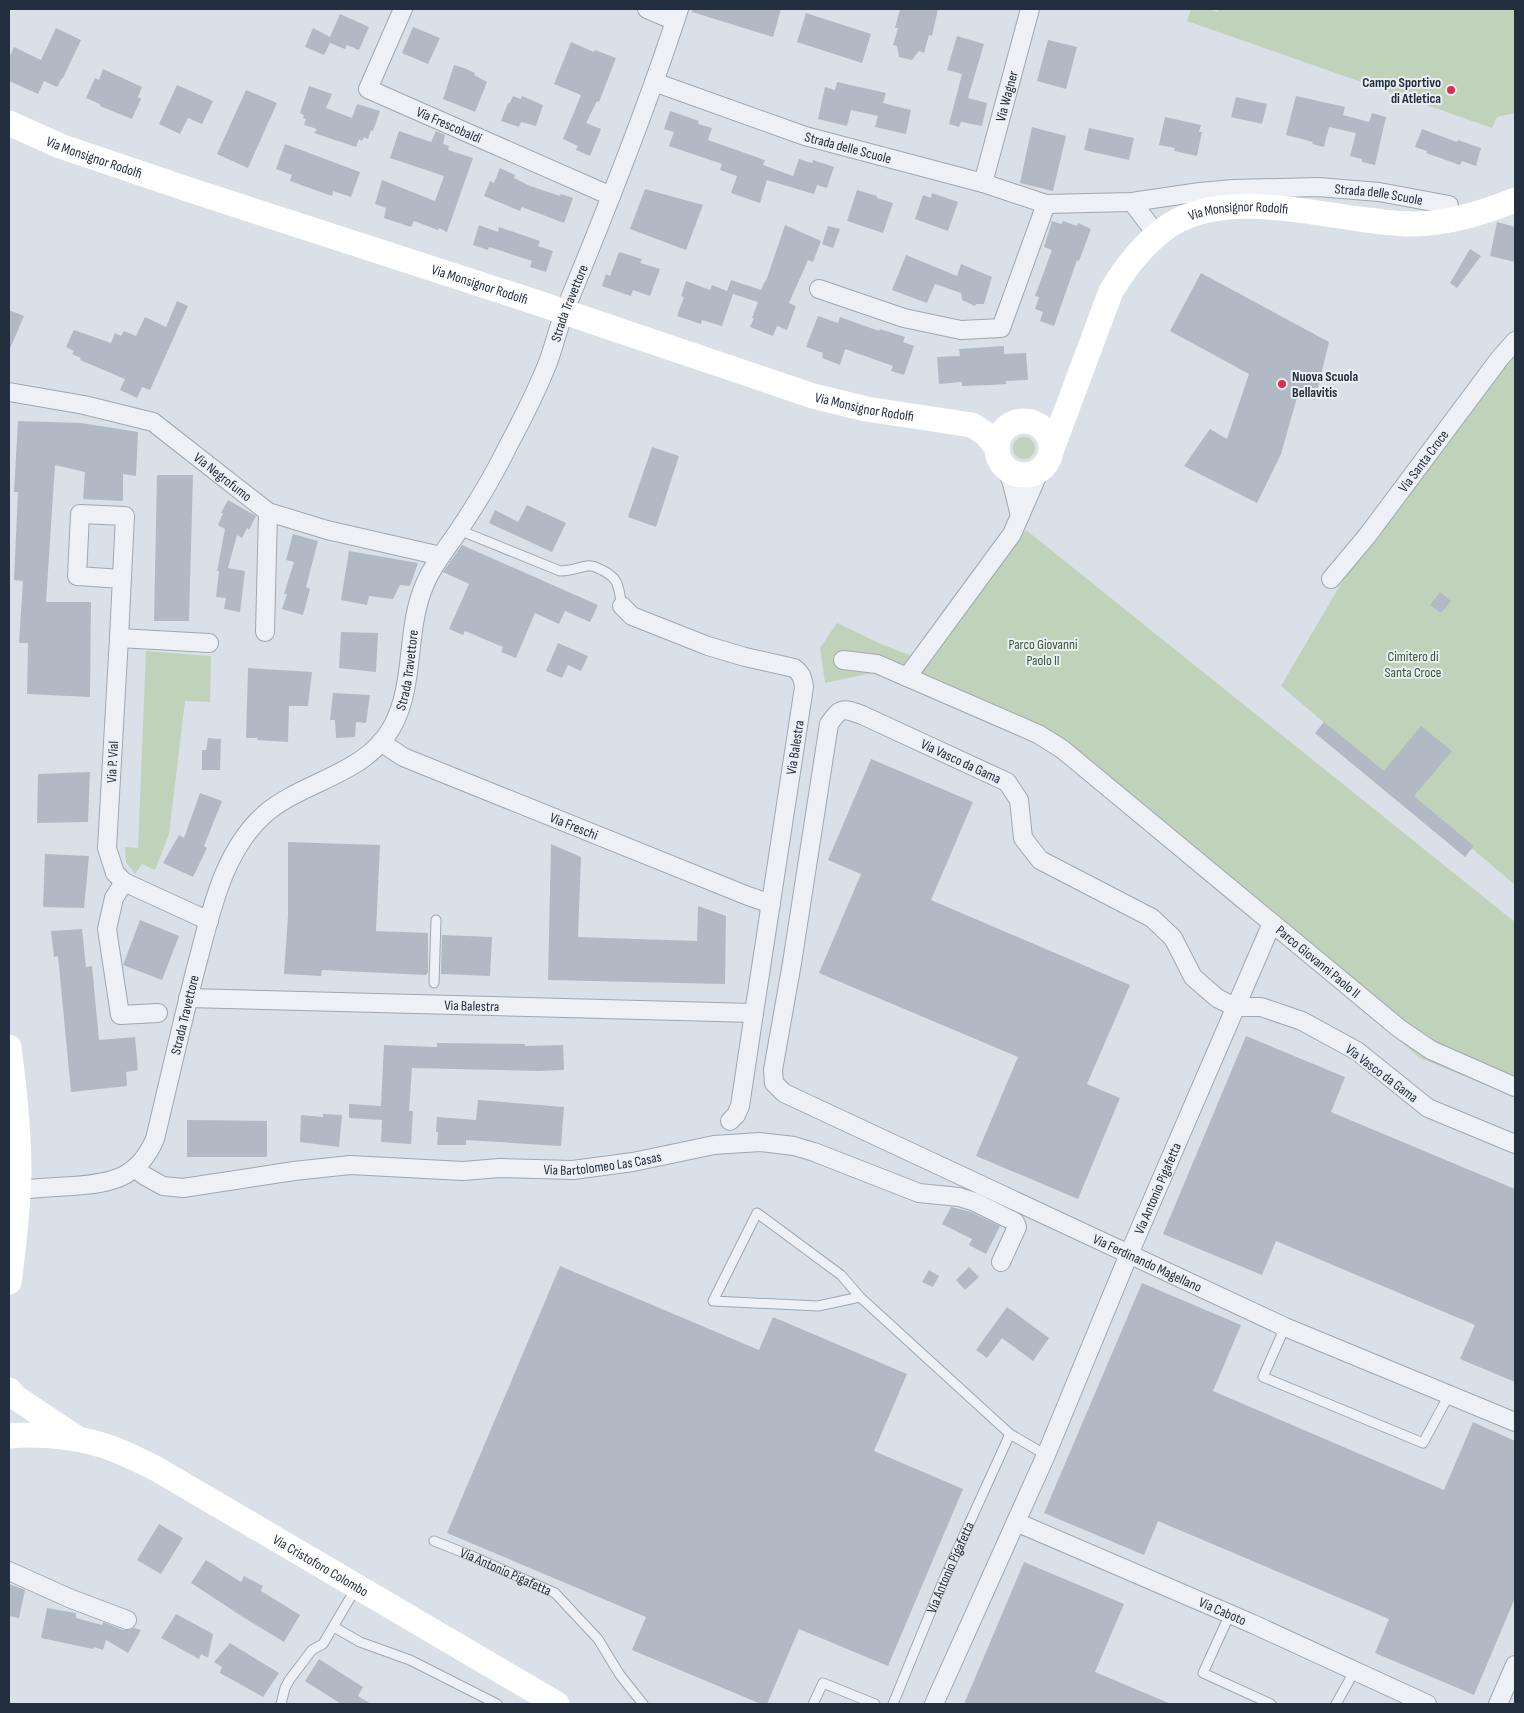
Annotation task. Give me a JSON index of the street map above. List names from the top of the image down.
{
  "streets": {
    "street": [
      "Via Wagner",
      "Via Frescobaldi",
      "Strada delle Scuole",
      "Via Monsignor Rodolfi",
      "Strada Travettore",
      "Via Santa Croce",
      "Via Negrofumo",
      "Via Balestra",
      "Via Vasco da Gama",
      "Via P. Vial",
      "Via Freschi",
      "Parco Giovanni Paolo II",
      "Via Bartolomeo Las Casas",
      "Via Antonio Pigafetta",
      "Via Ferdinando Magellano",
      "Via Cristoforo Colombo",
      "Via Caboto"
    ]
  },
  "crossings": [
    ["Via Wagner", "Strada delle Scuole"],
    ["Via Frescobaldi", "Strada Travettore"],
    ["Strada delle Scuole", "Via Monsignor Rodolfi"],
    ["Strada delle Scuole", "Strada Travettore"],
    ["Via Monsignor Rodolfi", "Strada Travettore"],
    ["Strada Travettore", "Via Negrofumo"],
    ["Strada Travettore", "Via Balestra"],
    ["Strada Travettore", "Via Freschi"],
    ["Strada Travettore", "Via Bartolomeo Las Casas"],
    ["Via Balestra", "Via Freschi"],
    ["Via Vasco da Gama", "Via Antonio Pigafetta"],
    ["Via Vasco da Gama", "Via Ferdinando Magellano"],
    ["Parco Giovanni Paolo II", "Via Antonio Pigafetta"],
    ["Via Antonio Pigafetta", "Via Ferdinando Magellano"],
    ["Via Antonio Pigafetta", "Via Caboto"]
  ],
  "parks": ["Parco Giovanni Paolo II", "Cimitero di Santa Croce"],
  "places": ["Campo Sportivo di Atletica", "Nuova Scuola Bellavitis"]
}
